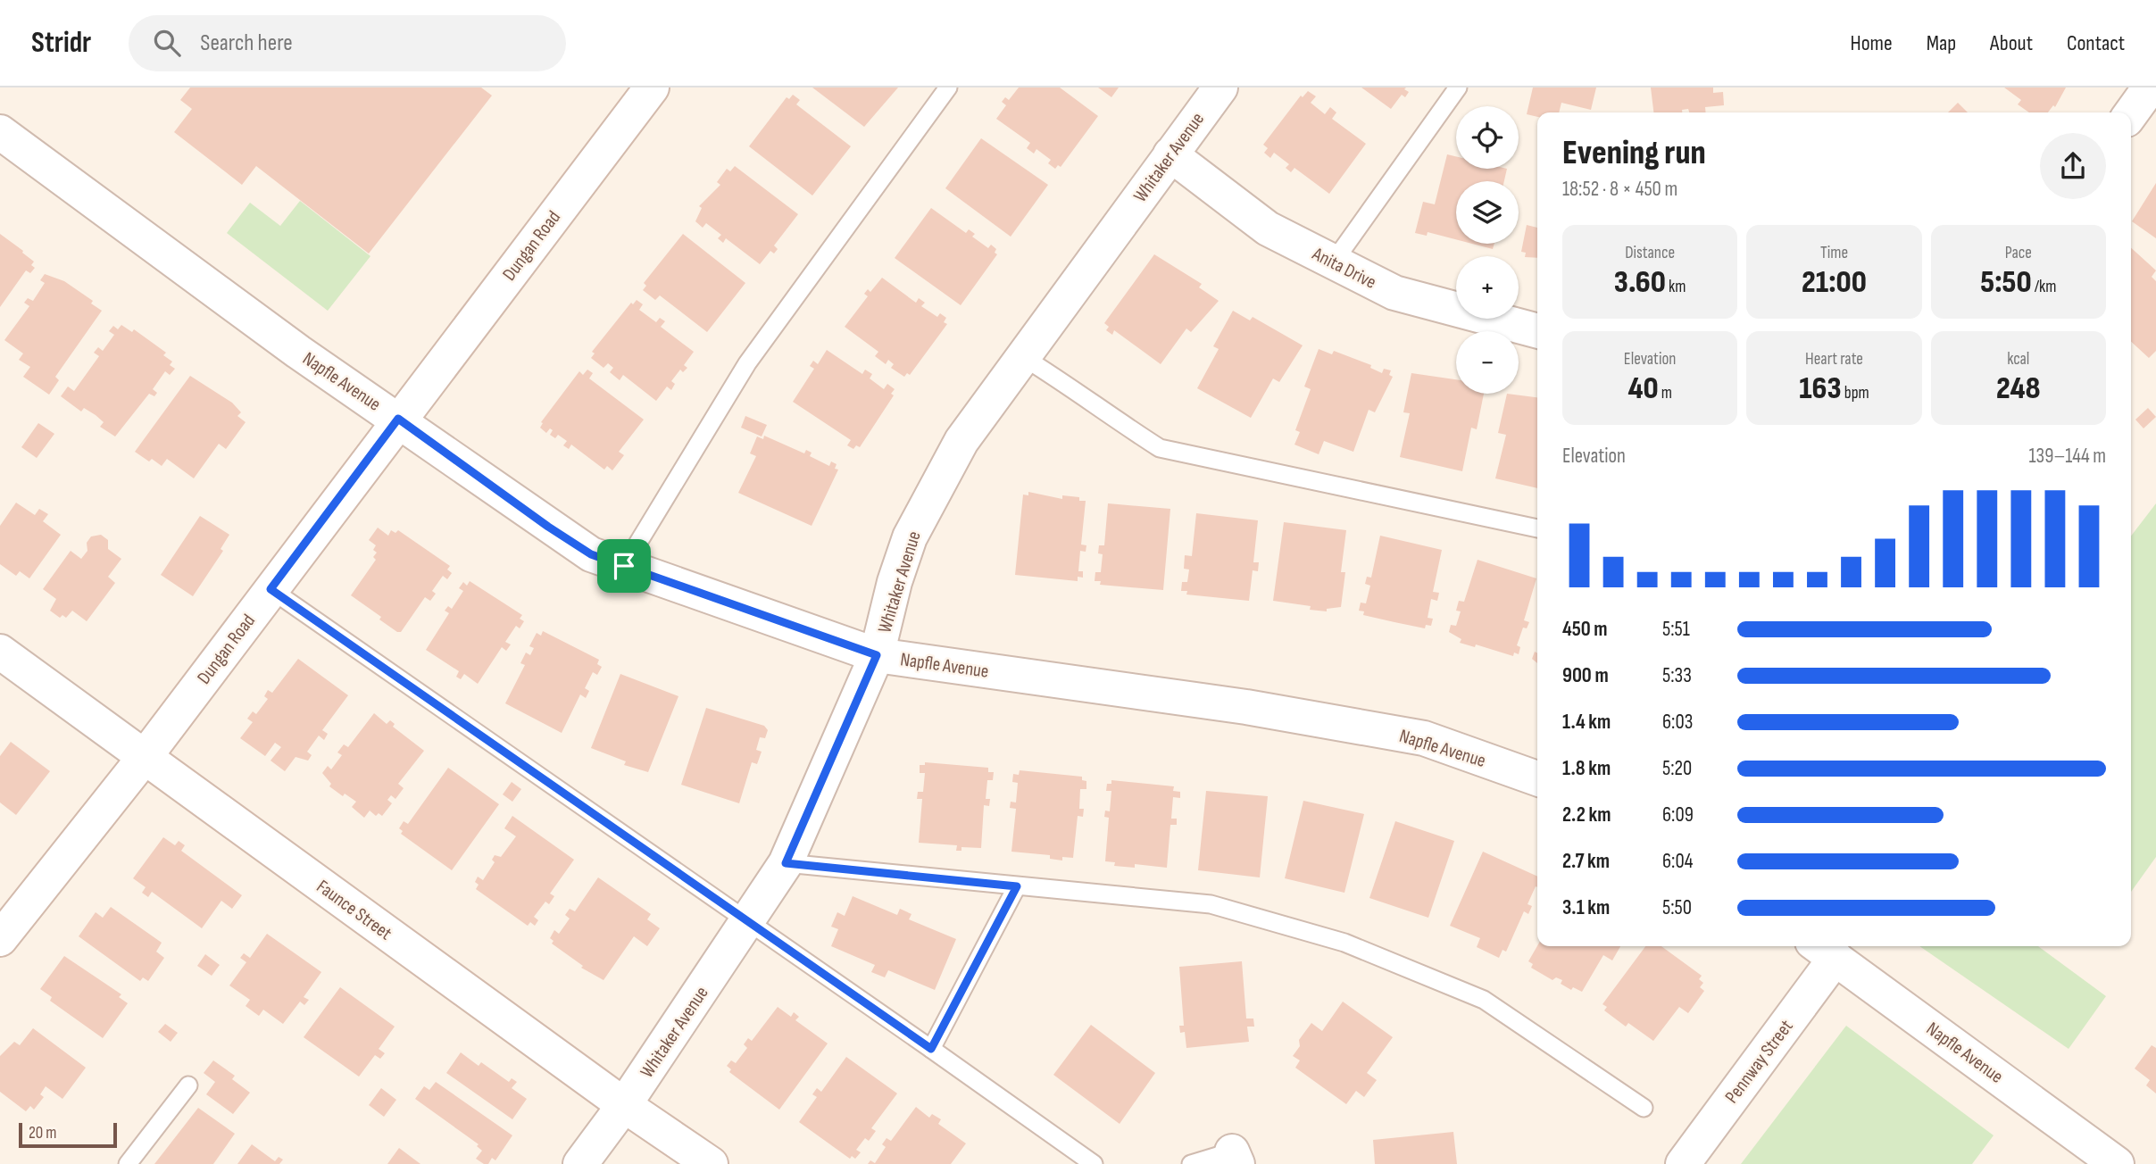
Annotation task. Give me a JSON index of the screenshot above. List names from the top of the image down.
{
  "streets": {
    "street": [
      "Whitaker Avenue",
      "Dungan Road",
      "Anita Drive",
      "Napfle Avenue",
      "Faunce Street",
      "Pennway Street"
    ]
  },
  "crossings": [
    ["Whitaker Avenue", "Anita Drive"],
    ["Whitaker Avenue", "Napfle Avenue"],
    ["Whitaker Avenue", "Faunce Street"],
    ["Dungan Road", "Napfle Avenue"],
    ["Dungan Road", "Faunce Street"],
    ["Napfle Avenue", "Pennway Street"]
  ],
  "scale_bar": "20 m",
  "page": {
    "header": "Stridr",
    "search": "Search here",
    "nav": [
      "Home",
      "Map",
      "About",
      "Contact"
    ],
    "map_buttons": ["+", "−"],
    "heading": ["Evening run", "18:52 · 8 × 450 m"],
    "stats": [
      ["Distance", "3.60 km"],
      ["Time", "21:00"],
      ["Pace", "5:50 /km"],
      ["Elevation", "40 m"],
      ["Heart rate", "163 bpm"],
      ["kcal", "248"]
    ],
    "chart": ["Elevation", "139–144 m"],
    "list": [
      {
        "name": "450 m",
        "note": "5:51"
      },
      {
        "name": "900 m",
        "note": "5:33"
      },
      {
        "name": "1.4 km",
        "note": "6:03"
      },
      {
        "name": "1.8 km",
        "note": "5:20"
      },
      {
        "name": "2.2 km",
        "note": "6:09"
      },
      {
        "name": "2.7 km",
        "note": "6:04"
      },
      {
        "name": "3.1 km",
        "note": "5:50"
      }
    ],
    "scale": "20 m"
  }
}
